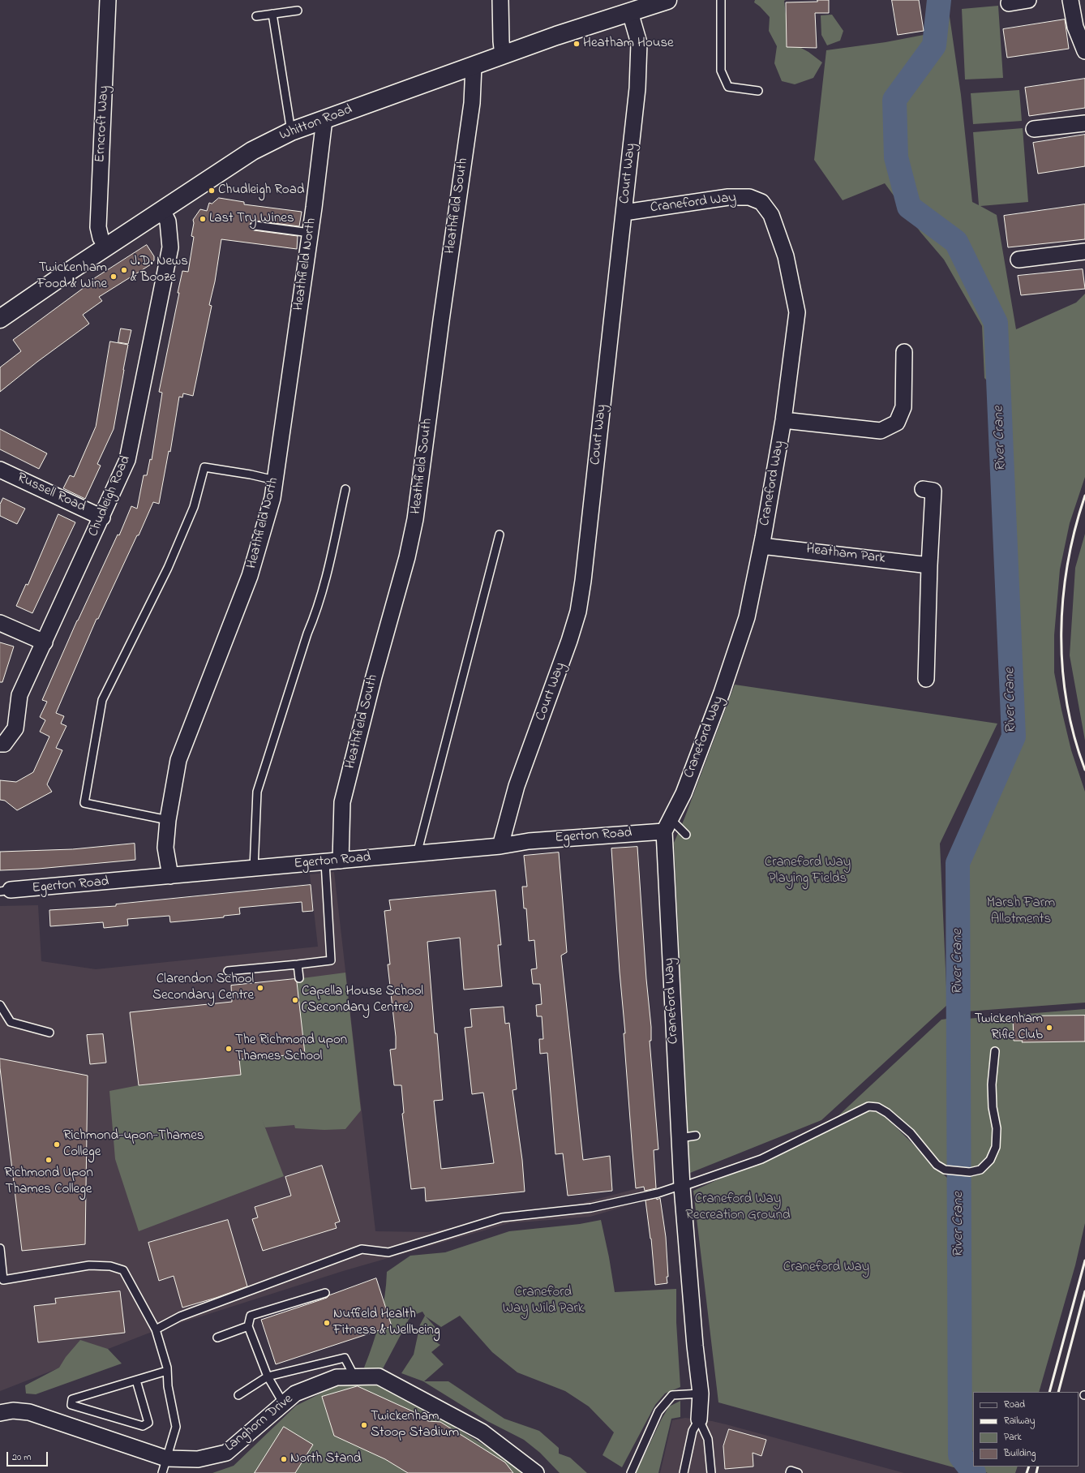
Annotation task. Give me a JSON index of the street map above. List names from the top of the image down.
{
  "streets": {
    "main road": ["Whitton Road"],
    "street": [
      "Erncroft Way",
      "Court Way",
      "Craneford Way",
      "Heathfield South",
      "Heathfield North",
      "Russell Road",
      "Chudleigh Road",
      "Heatham Park",
      "Egerton Road",
      "Langhorn Drive"
    ]
  },
  "crossings": [
    ["Whitton Road", "Erncroft Way"],
    ["Whitton Road", "Court Way"],
    ["Whitton Road", "Heathfield South"],
    ["Whitton Road", "Heathfield North"],
    ["Whitton Road", "Chudleigh Road"],
    ["Court Way", "Craneford Way"],
    ["Court Way", "Egerton Road"],
    ["Craneford Way", "Heatham Park"],
    ["Craneford Way", "Egerton Road"],
    ["Heathfield South", "Egerton Road"],
    ["Heathfield North", "Egerton Road"],
    ["Russell Road", "Chudleigh Road"]
  ],
  "water": ["River Crane"],
  "parks": [
    "Craneford Way Playing Fields",
    "Marsh Farm Allotments",
    "Craneford Way Recreation Ground",
    "Craneford Way",
    "Craneford Way Wild Park"
  ],
  "places": [
    "Heatham House",
    "Chudleigh Road",
    "Last Try Wines",
    "J.D. News & Booze",
    "Twickenham Food & Wine",
    "Clarendon School Secondary Centre",
    "Capella House School (Secondary Centre)",
    "Twickenham Rifle Club",
    "The Richmond upon Thames School",
    "Richmond-upon-Thames College",
    "Richmond Upon Thames College",
    "Nuffield Health Fitness & Wellbeing",
    "Twickenham Stoop Stadium",
    "North Stand"
  ],
  "legend": [
    "Road",
    "Railway",
    "Park",
    "Building"
  ],
  "scale_bar": "20 m"
}
